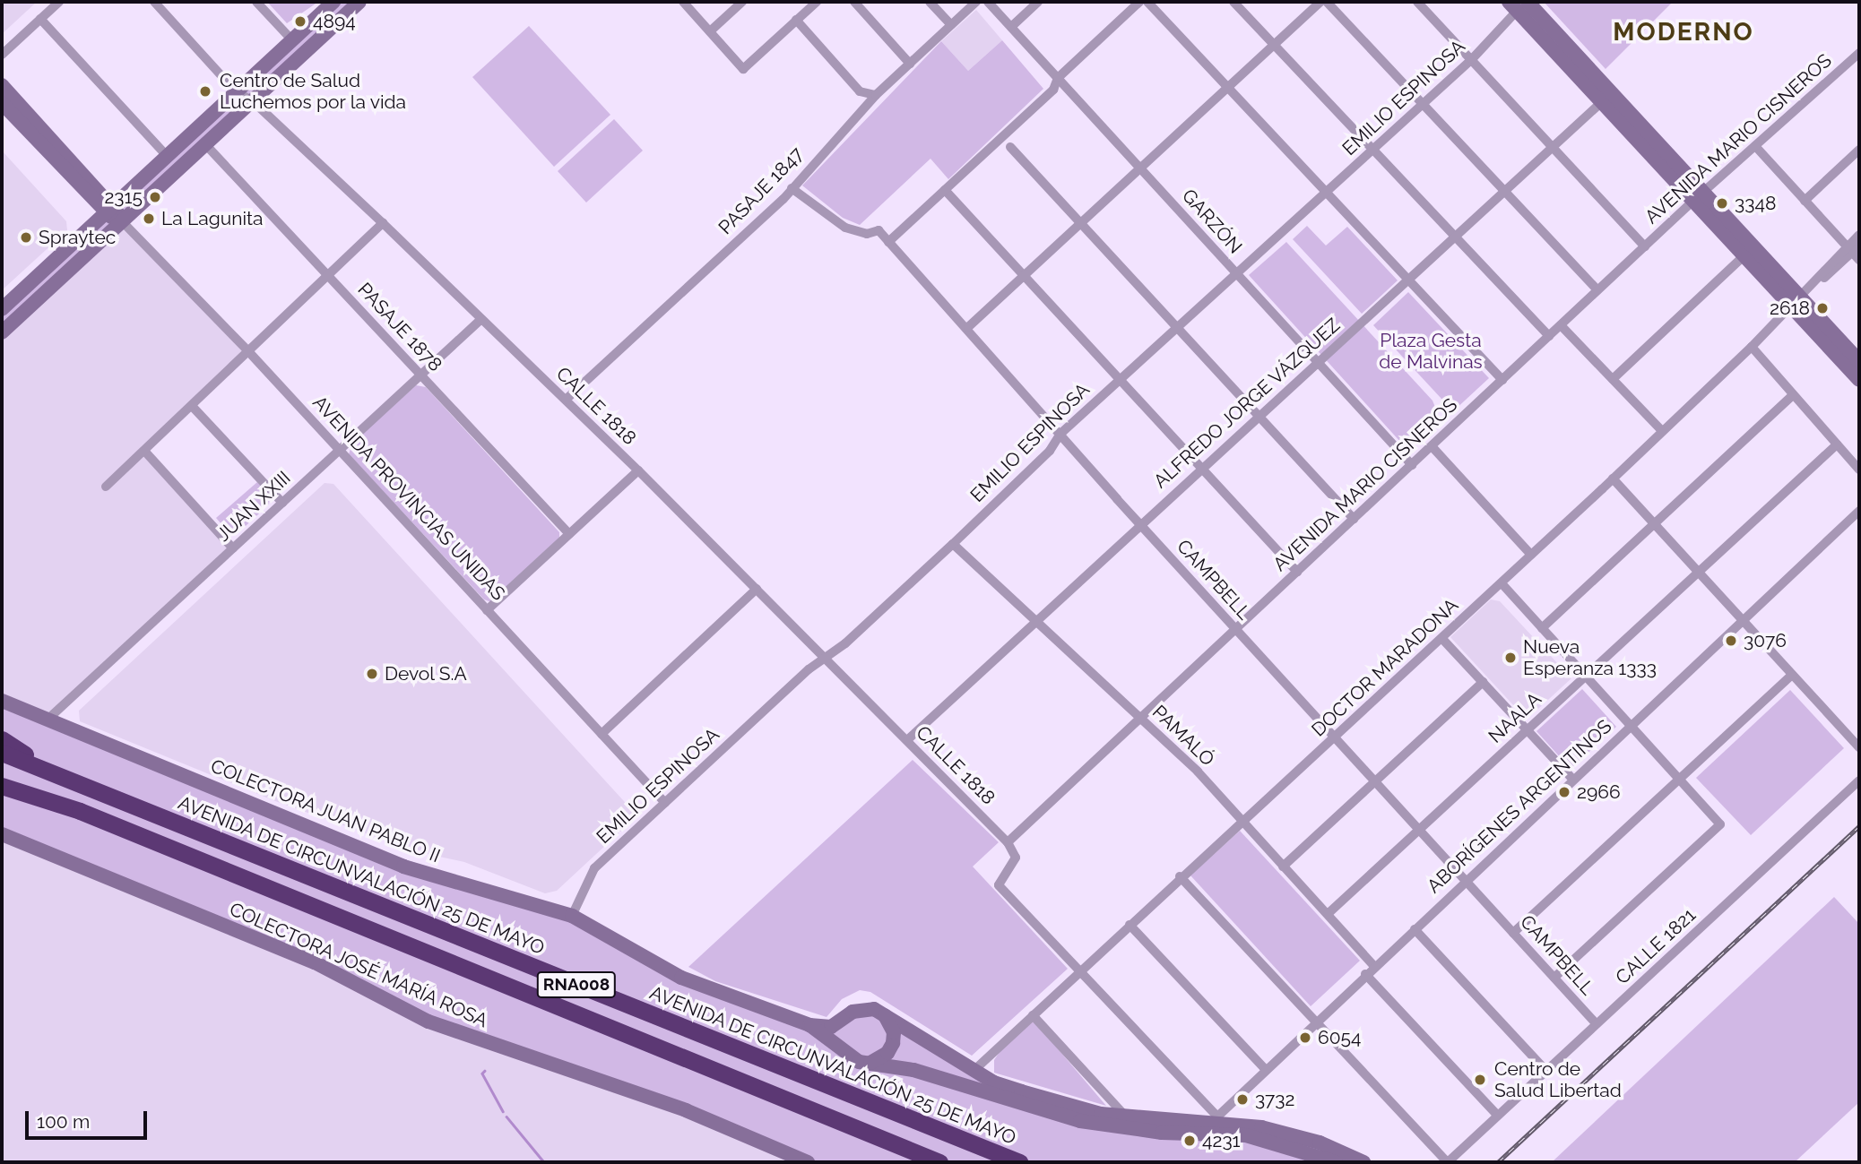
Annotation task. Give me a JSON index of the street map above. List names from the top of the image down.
{
  "streets": {
    "highway": ["AVENIDA DE CIRCUNVALACIÓN 25 DE MAYO", "RNA008"],
    "main road": ["AVENIDA PROVINCIAS UNIDAS", "COLECTORA JUAN PABLO II", "COLECTORA JOSÉ MARÍA ROSA"],
    "street": [
      "EMILIO ESPINOSA",
      "AVENIDA MARIO CISNEROS",
      "PASAJE 1847",
      "GARZÓN",
      "PASAJE 1878",
      "ALFREDO JORGE VÁZQUEZ",
      "CALLE 1818",
      "JUAN XXIII",
      "CAMPBELL",
      "DOCTOR MARADONA",
      "NAALA",
      "PAMALÓ",
      "ABORÍGENES ARGENTINOS",
      "CALLE 1821"
    ]
  },
  "crossings": [
    ["EMILIO ESPINOSA", "GARZÓN"],
    ["EMILIO ESPINOSA", "CALLE 1818"],
    ["EMILIO ESPINOSA", "AVENIDA PROVINCIAS UNIDAS"],
    ["EMILIO ESPINOSA", "CAMPBELL"],
    ["EMILIO ESPINOSA", "PAMALÓ"],
    ["EMILIO ESPINOSA", "COLECTORA JUAN PABLO II"],
    ["AVENIDA MARIO CISNEROS", "GARZÓN"],
    ["AVENIDA MARIO CISNEROS", "CALLE 1818"],
    ["AVENIDA MARIO CISNEROS", "CAMPBELL"],
    ["AVENIDA MARIO CISNEROS", "PAMALÓ"],
    ["PASAJE 1847", "CALLE 1818"],
    ["PASAJE 1847", "CAMPBELL"],
    ["GARZÓN", "ALFREDO JORGE VÁZQUEZ"],
    ["PASAJE 1878", "JUAN XXIII"],
    ["ALFREDO JORGE VÁZQUEZ", "CALLE 1818"],
    ["ALFREDO JORGE VÁZQUEZ", "CAMPBELL"],
    ["ALFREDO JORGE VÁZQUEZ", "PAMALÓ"],
    ["CALLE 1818", "JUAN XXIII"],
    ["AVENIDA PROVINCIAS UNIDAS", "JUAN XXIII"],
    ["JUAN XXIII", "COLECTORA JUAN PABLO II"],
    ["CAMPBELL", "DOCTOR MARADONA"],
    ["CAMPBELL", "NAALA"],
    ["CAMPBELL", "ABORÍGENES ARGENTINOS"],
    ["CAMPBELL", "CALLE 1821"],
    ["DOCTOR MARADONA", "PAMALÓ"],
    ["DOCTOR MARADONA", "COLECTORA JUAN PABLO II"],
    ["NAALA", "PAMALÓ"],
    ["PAMALÓ", "ABORÍGENES ARGENTINOS"],
    ["ABORÍGENES ARGENTINOS", "COLECTORA JUAN PABLO II"],
    ["AVENIDA DE CIRCUNVALACIÓN 25 DE MAYO", "RNA008"]
  ],
  "districts": ["MODERNO"],
  "parks": ["Plaza Gesta de Malvinas"],
  "places": [
    "4894",
    "Centro de Salud Luchemos por la vida",
    "2315",
    "3348",
    "La Lagunita",
    "Spraytec",
    "2618",
    "3076",
    "Nueva Esperanza 1333",
    "Devol S.A",
    "2966",
    "6054",
    "Centro de Salud Libertad",
    "3732",
    "4231"
  ],
  "scale_bar": "100 m"
}
